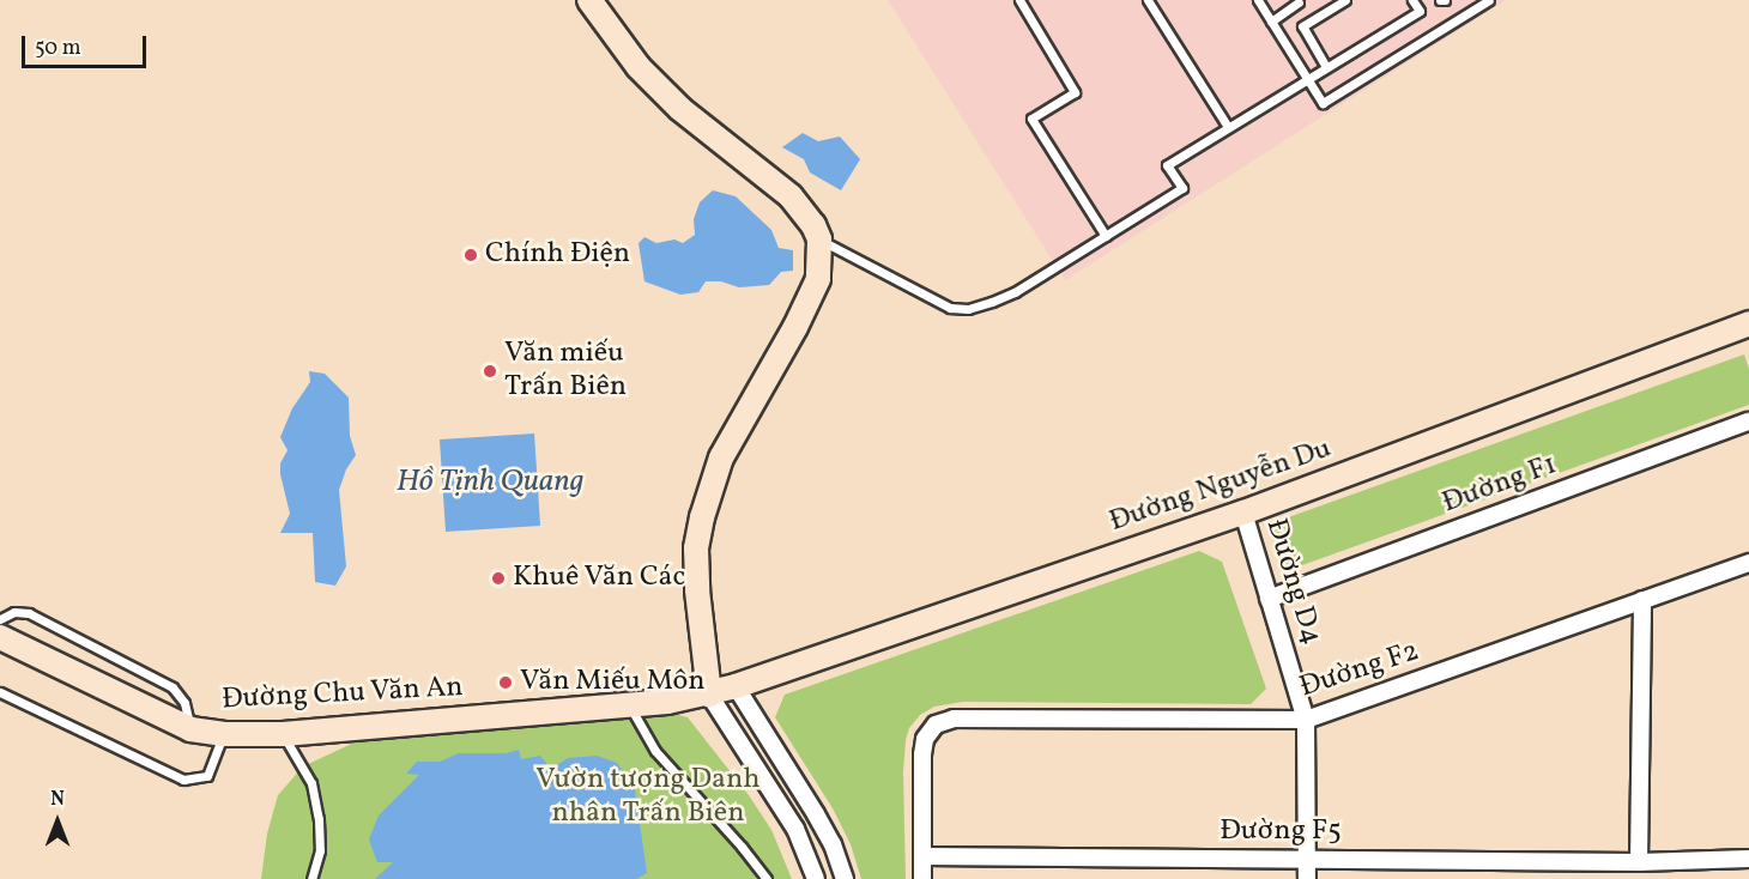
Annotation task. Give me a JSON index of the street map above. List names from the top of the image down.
{
  "streets": {
    "main road": ["Đường Nguyễn Du", "Đường Chu Văn An"],
    "street": [
      "Đường F1",
      "Đường D4",
      "Đường F2",
      "Đường F5"
    ]
  },
  "crossings": [
    ["Đường F1", "Đường D4"],
    ["Đường Nguyễn Du", "Đường D4"],
    ["Đường Nguyễn Du", "Đường Chu Văn An"],
    ["Đường D4", "Đường F2"],
    ["Đường D4", "Đường F5"],
    ["Đường F2", "Đường F5"]
  ],
  "water": ["Hồ Tịnh Quang"],
  "parks": ["Vườn tượng Danh nhân Trấn Biên"],
  "places": [
    "Chính Điện",
    "Văn miếu Trấn Biên",
    "Khuê Văn Các",
    "Văn Miếu Môn"
  ],
  "scale_bar": "50 m",
  "north": "top"
}
